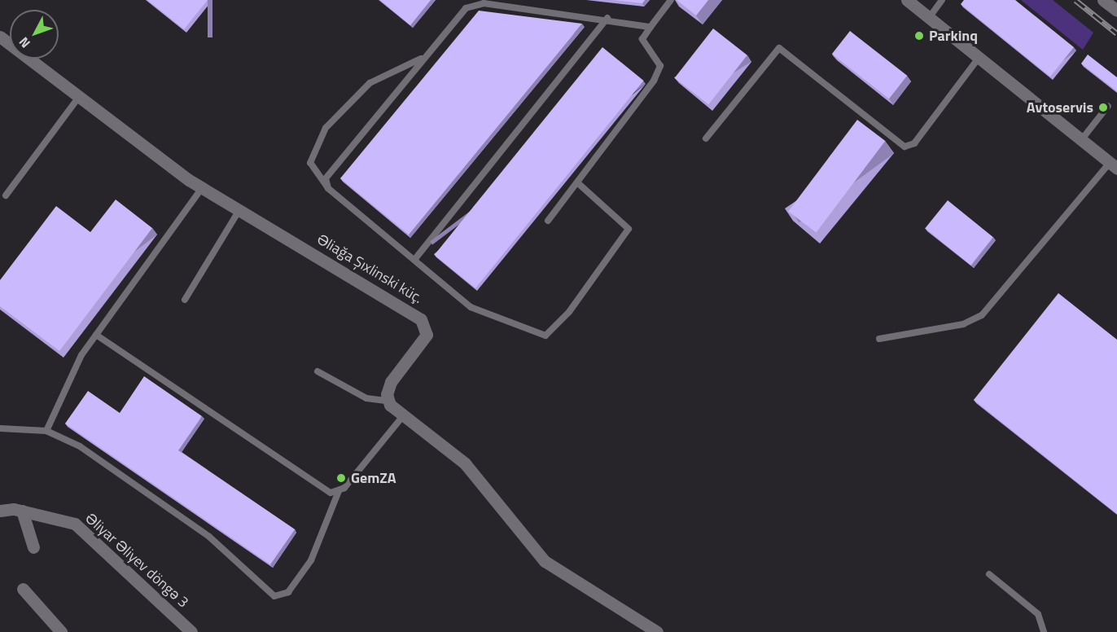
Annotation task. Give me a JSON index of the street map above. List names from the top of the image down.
{
  "streets": {
    "street": ["Əliağa Şıxlinski küç.", "Əliyar Əliyev döngə 3"]
  },
  "places": ["Parkinq", "Avtoservis", "GemZA"],
  "north": "bottom left"
}
